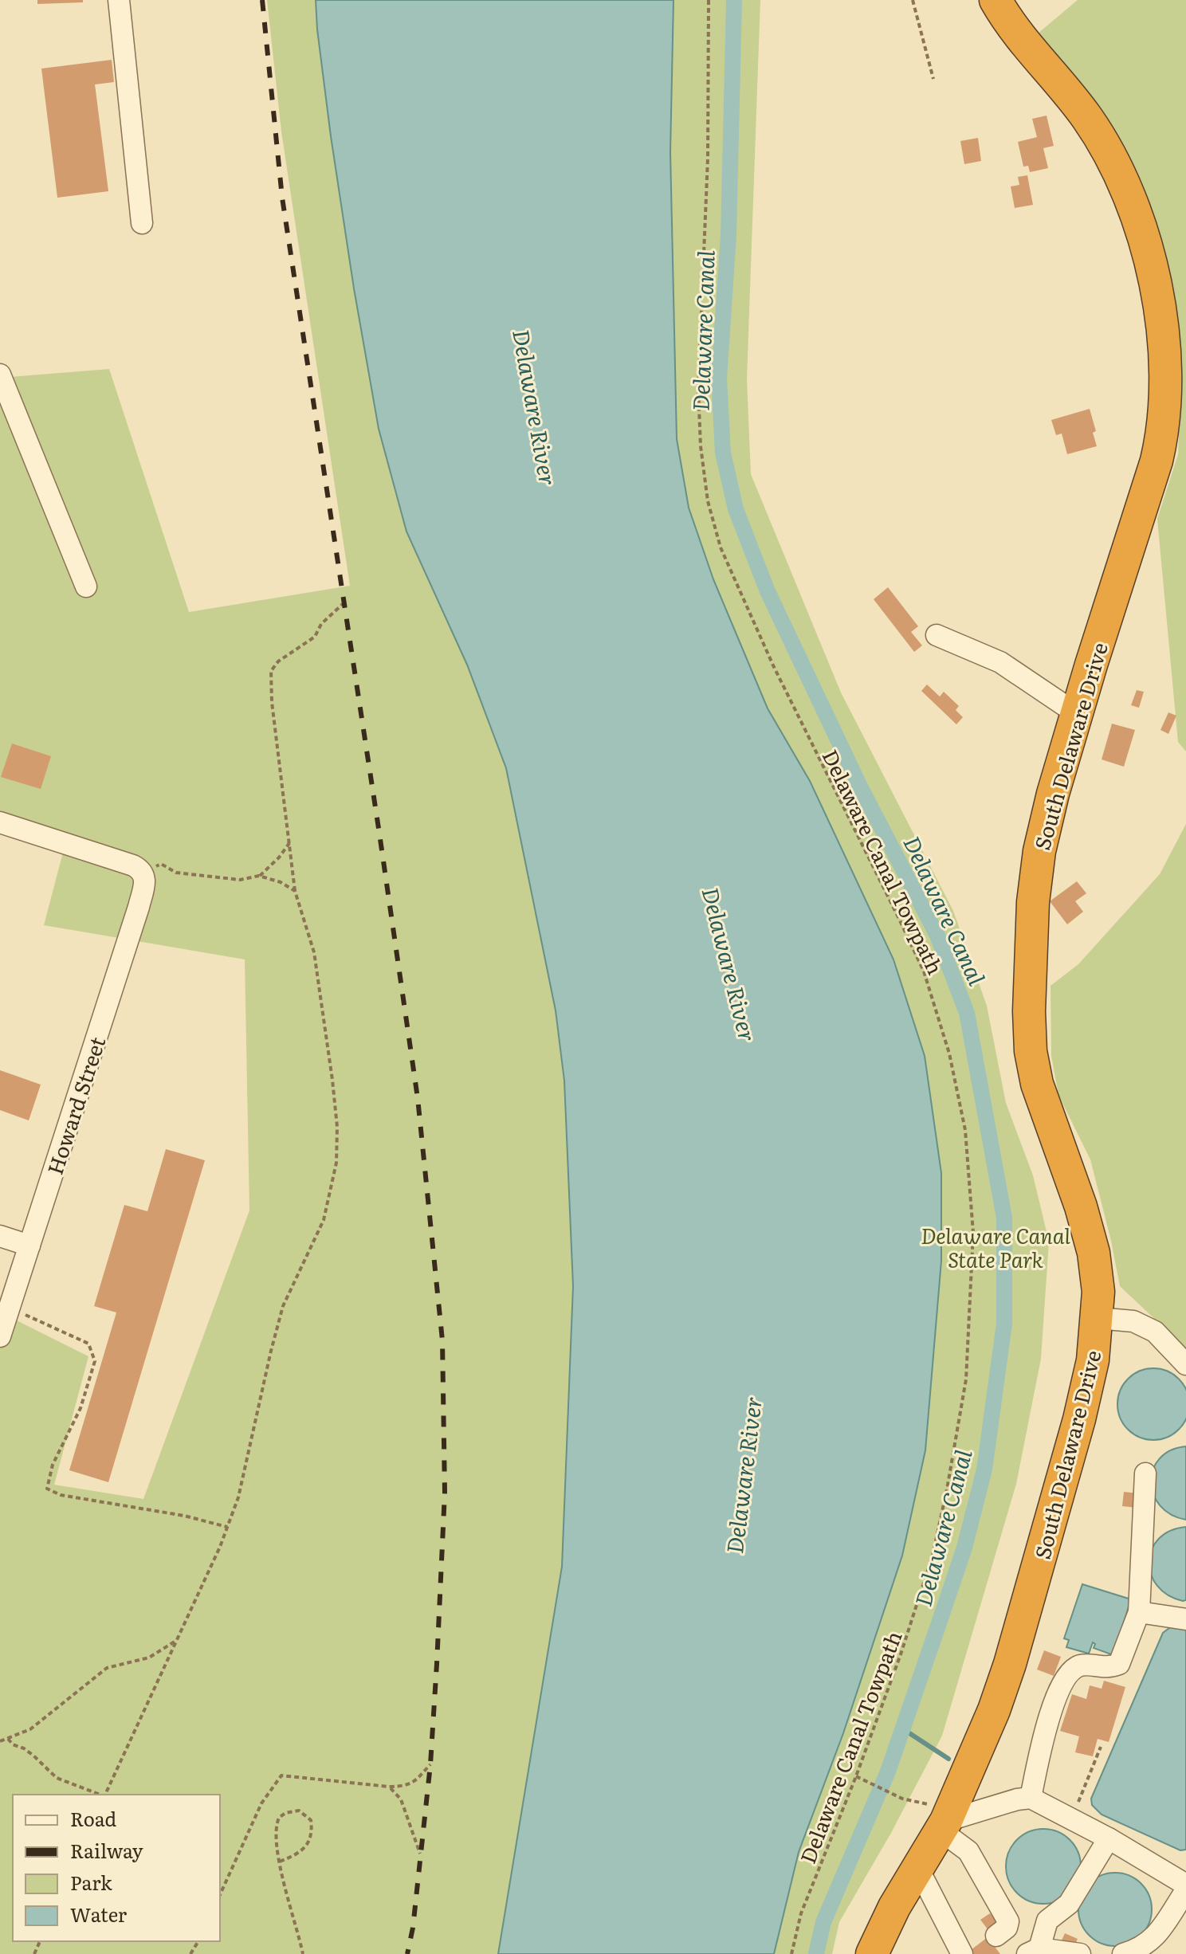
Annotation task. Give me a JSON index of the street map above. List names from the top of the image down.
{
  "streets": {
    "highway": ["South Delaware Drive"],
    "street": ["Howard Street"],
    "path": ["Delaware Canal Towpath"]
  },
  "water": ["Delaware Canal", "Delaware River"],
  "parks": ["Delaware Canal State Park"],
  "legend": [
    "Road",
    "Railway",
    "Park",
    "Water"
  ]
}
